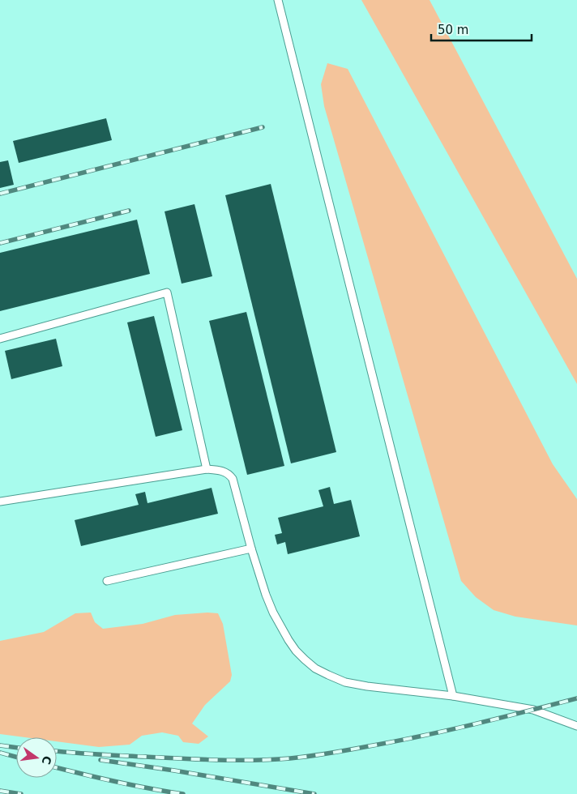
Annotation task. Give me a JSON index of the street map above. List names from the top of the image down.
{
  "scale_bar": "50 m",
  "north": "right"
}
